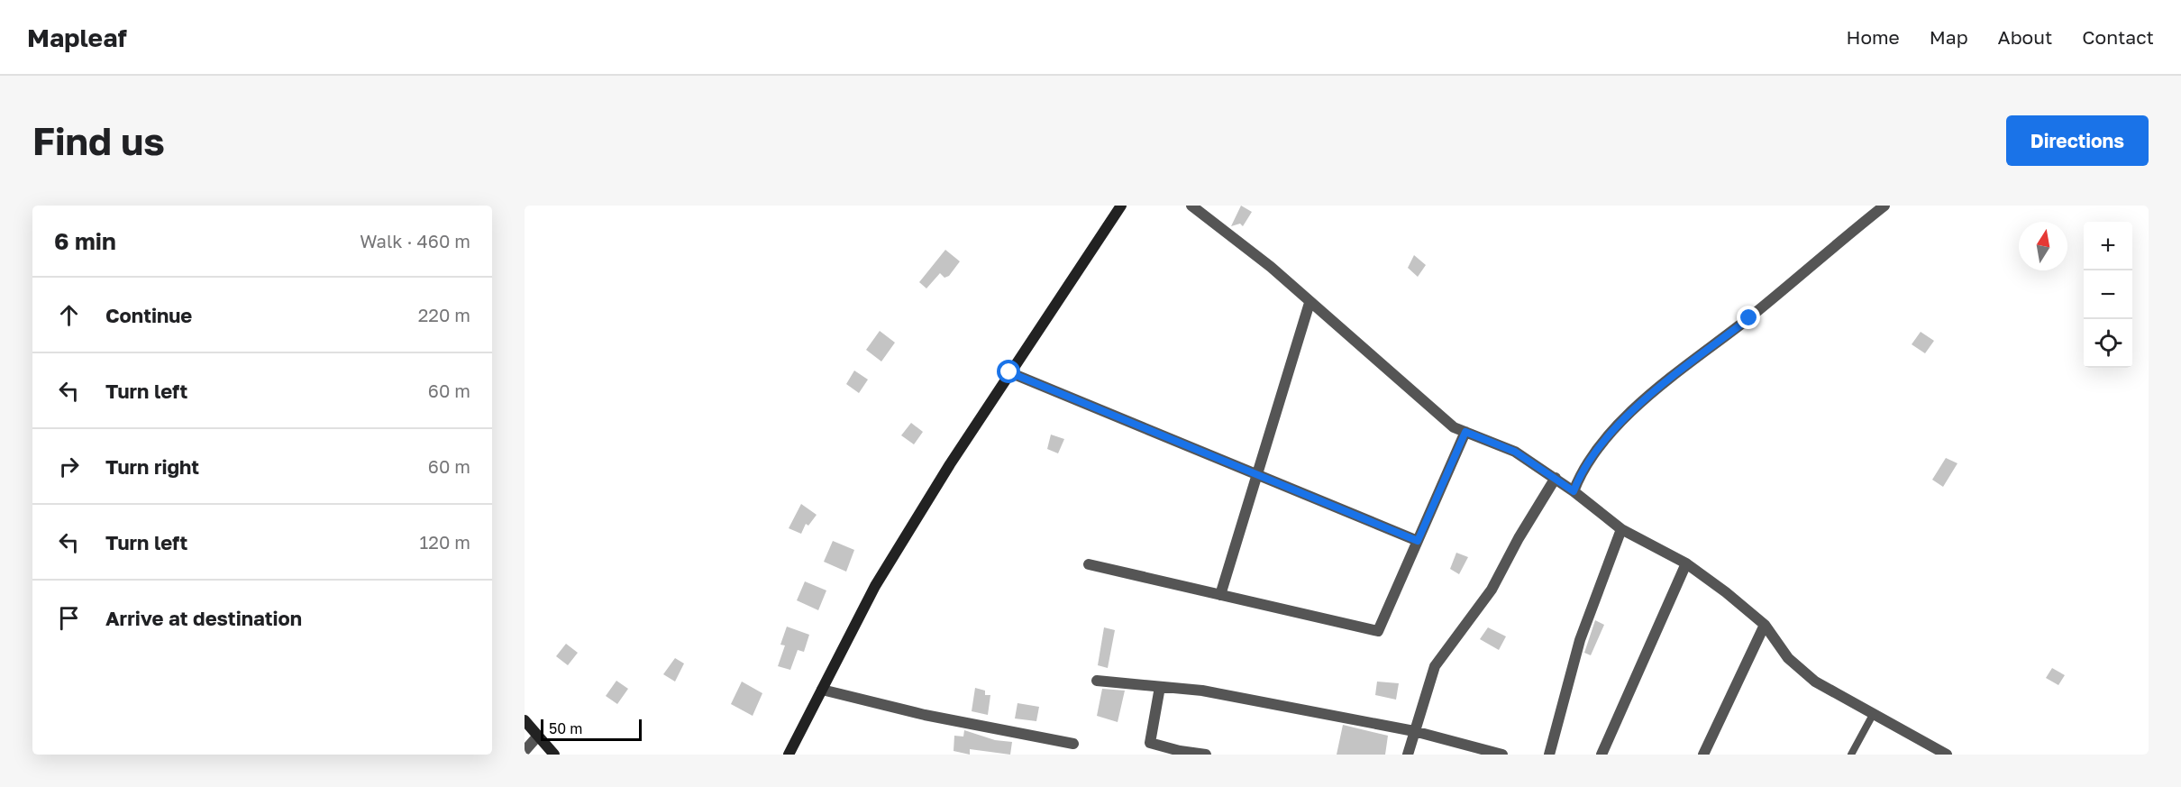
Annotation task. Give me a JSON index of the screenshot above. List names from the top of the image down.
{
  "scale_bar": "50 m",
  "north": "top",
  "page": {
    "header": "Mapleaf",
    "nav": [
      "Home",
      "Map",
      "About",
      "Contact"
    ],
    "buttons": "Directions",
    "title": "Find us",
    "heading": ["6 min", "Walk · 460 m"],
    "map_buttons": ["+", "−"],
    "list": [
      ["Continue", "220 m"],
      ["Turn left", "60 m"],
      ["Turn right", "60 m"],
      ["Turn left", "120 m"],
      "Arrive at destination"
    ],
    "scale": "50 m"
  }
}
